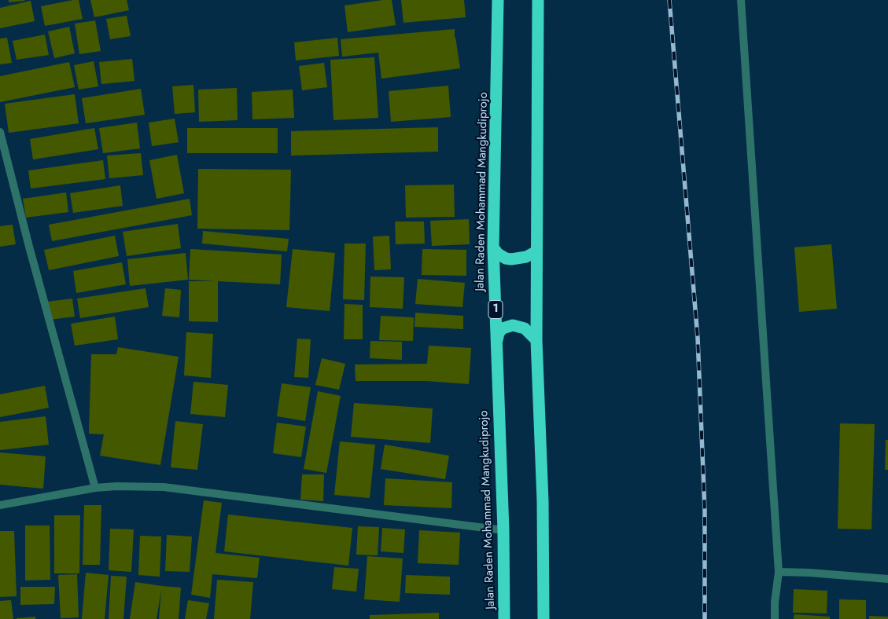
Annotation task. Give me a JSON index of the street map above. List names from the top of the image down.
{
  "streets": {
    "highway": ["Jalan Raden Mohammad Mangkudiprojo", "1"]
  }
}
